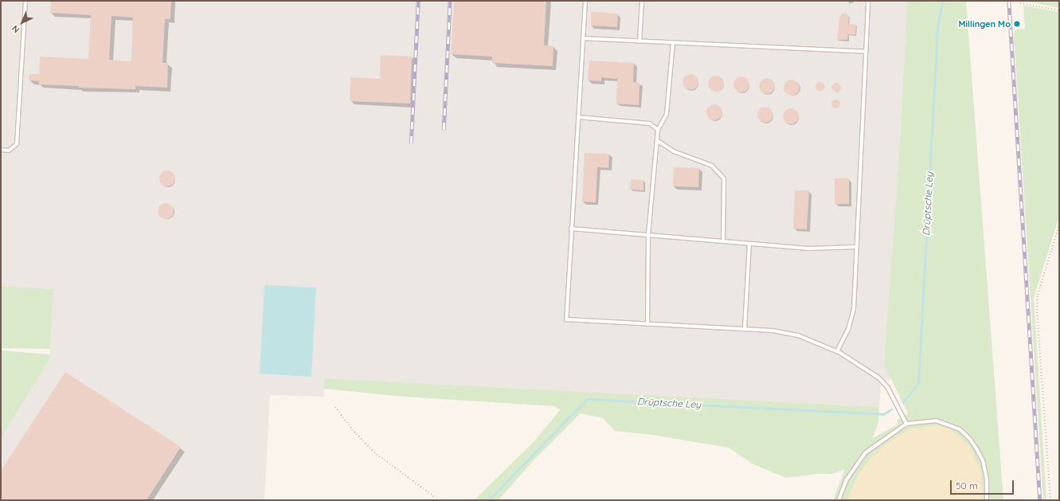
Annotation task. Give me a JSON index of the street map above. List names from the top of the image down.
{
  "water": ["Drüptsche Ley"],
  "places": ["Millingen Mo"],
  "scale_bar": "50 m",
  "north": "bottom left"
}
